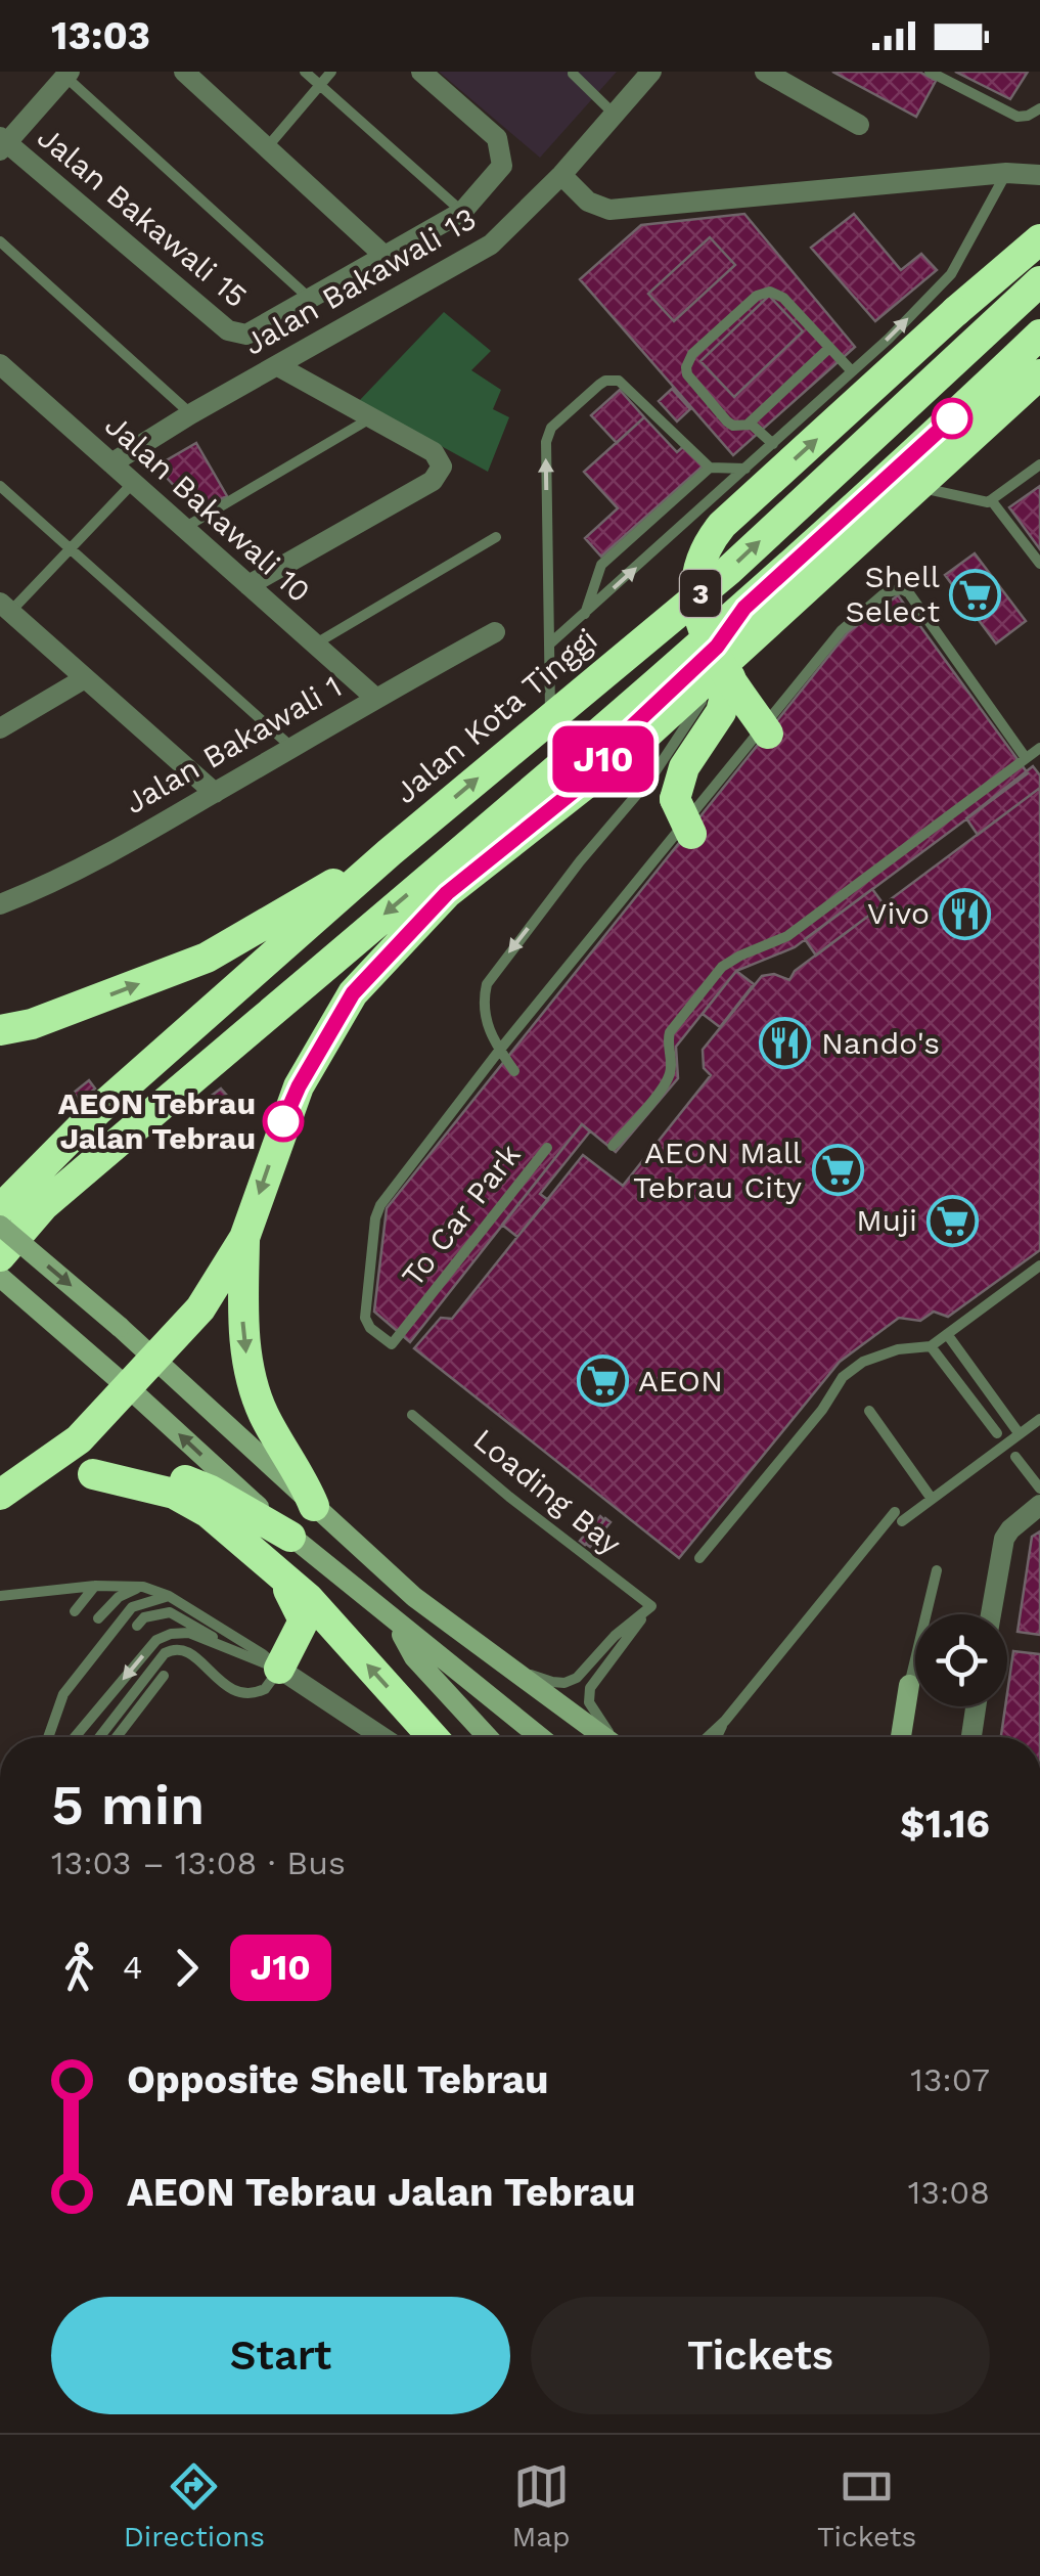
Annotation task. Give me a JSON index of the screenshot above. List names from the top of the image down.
{
  "streets": {
    "highway": ["3", "Jalan Kota Tinggi"],
    "street": [
      "Jalan Bakawali 15",
      "Jalan Bakawali 13",
      "Jalan Bakawali 10",
      "Jalan Bakawali 1"
    ],
    "lane": ["To Car Park", "Loading Bay"]
  },
  "crossings": [
    ["Jalan Bakawali 13", "Jalan Bakawali 10"],
    ["Jalan Bakawali 10", "Jalan Bakawali 1"]
  ],
  "places": {
    "supermarket": [
      "Shell Select",
      "AEON Mall Tebrau City",
      "Muji",
      "AEON"
    ],
    "restaurant": ["Vivo", "Nando's"],
    "other": ["AEON Tebrau Jalan Tebrau"]
  },
  "lines": ["bus line J10"],
  "page": {
    "status": "13:03",
    "on_map": "J10",
    "heading": ["5 min", "13:03 – 13:08 · Bus", "$1.16"],
    "legs": ["4", "J10"],
    "list": [
      {
        "name": "Opposite Shell Tebrau",
        "value": "13:07"
      },
      {
        "name": "AEON Tebrau Jalan Tebrau",
        "value": "13:08"
      }
    ],
    "buttons": ["Start", "Tickets"],
    "tabs": ["Directions", "Map", "Tickets"]
  }
}
